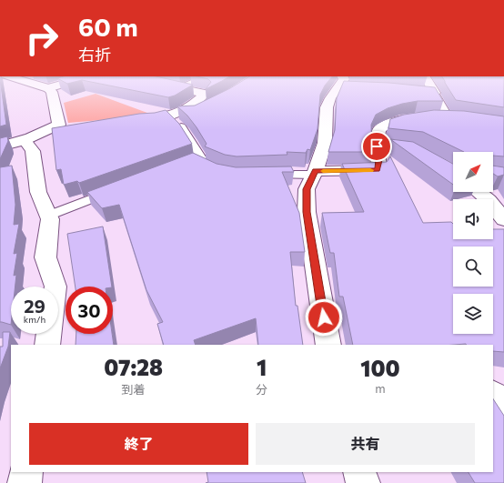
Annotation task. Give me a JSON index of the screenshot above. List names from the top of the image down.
{
  "north": "top right",
  "page": {
    "turn": ["60 m", "右折"],
    "speed": "29 km/h",
    "limit": "30",
    "eta": [
      "07:28",
      "到着",
      "1",
      "分",
      "100",
      "m"
    ],
    "buttons": ["終了", "共有"]
  }
}
